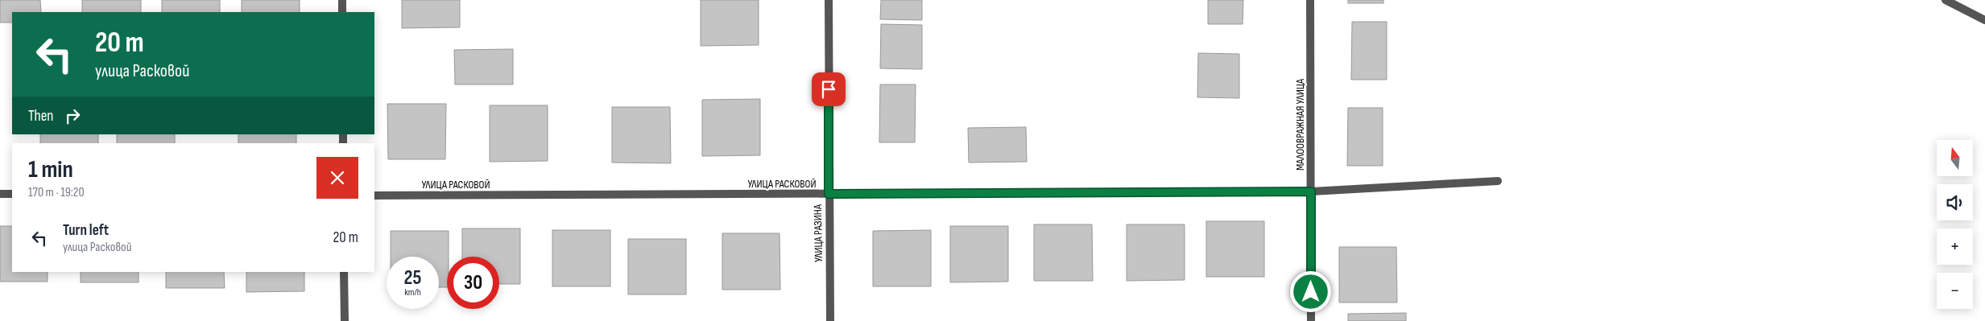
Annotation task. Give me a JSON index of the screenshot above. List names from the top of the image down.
{
  "streets": {
    "street": ["МАЛООВРАЖНАЯ УЛИЦА", "УЛИЦА РАСКОВОЙ", "УЛИЦА РАЗИНА"]
  },
  "crossings": [
    ["МАЛООВРАЖНАЯ УЛИЦА", "УЛИЦА РАСКОВОЙ"],
    ["УЛИЦА РАСКОВОЙ", "УЛИЦА РАЗИНА"]
  ],
  "north": "top",
  "page": {
    "turn": ["20 m", "улица Расковой"],
    "then": "Then",
    "map_buttons": ["+", "−"],
    "heading": ["1 min", "170 m · 19:20"],
    "list": [
      {
        "name": "Turn left",
        "note": "улица Расковой",
        "value": "20 m"
      }
    ],
    "speed": "25 km/h",
    "limit": "30"
  }
}
